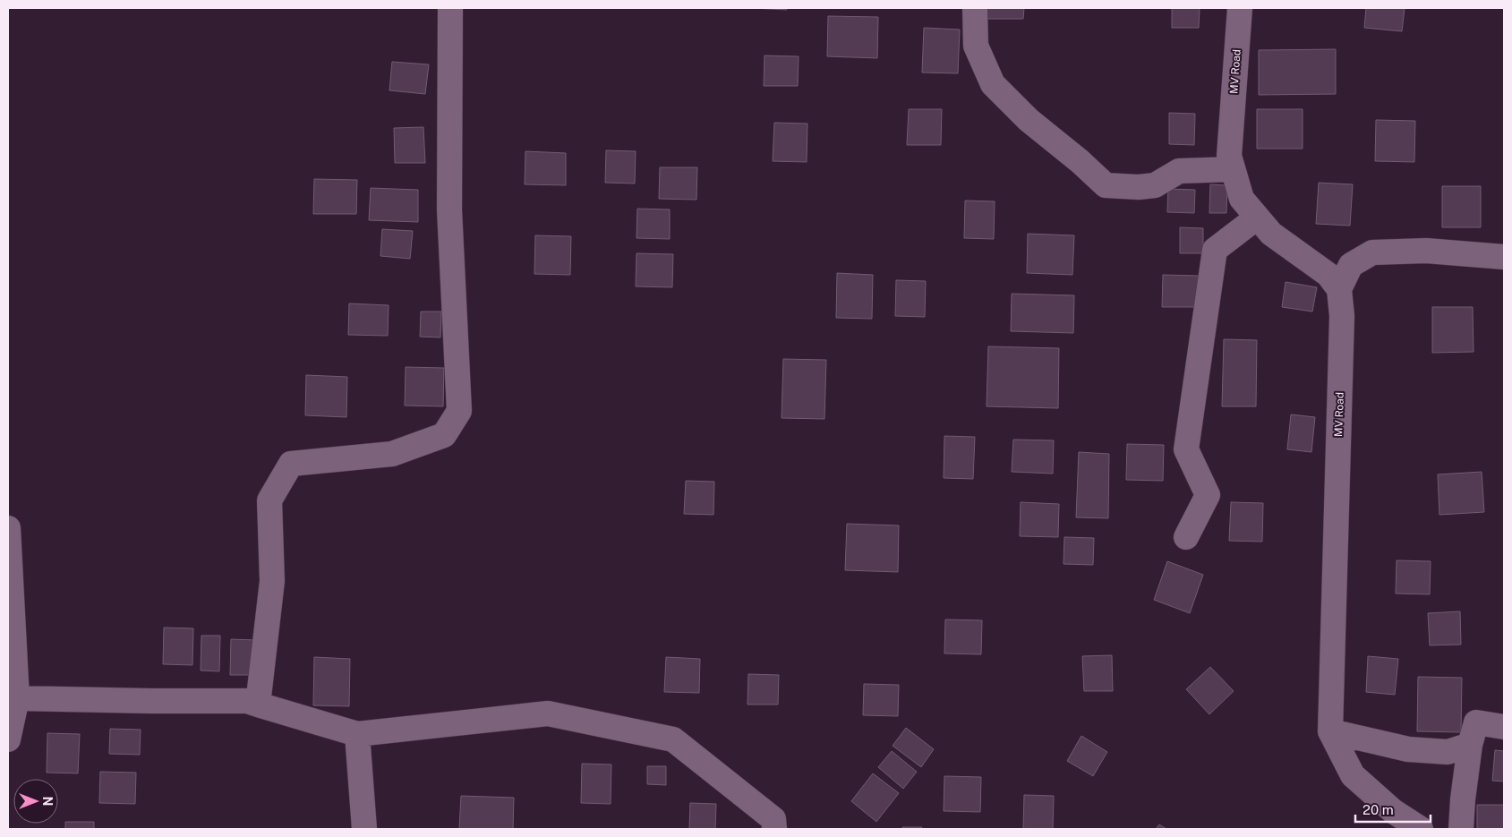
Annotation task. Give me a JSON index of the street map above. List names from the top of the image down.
{
  "streets": {
    "street": ["MV Road"]
  },
  "scale_bar": "20 m",
  "north": "right"
}
